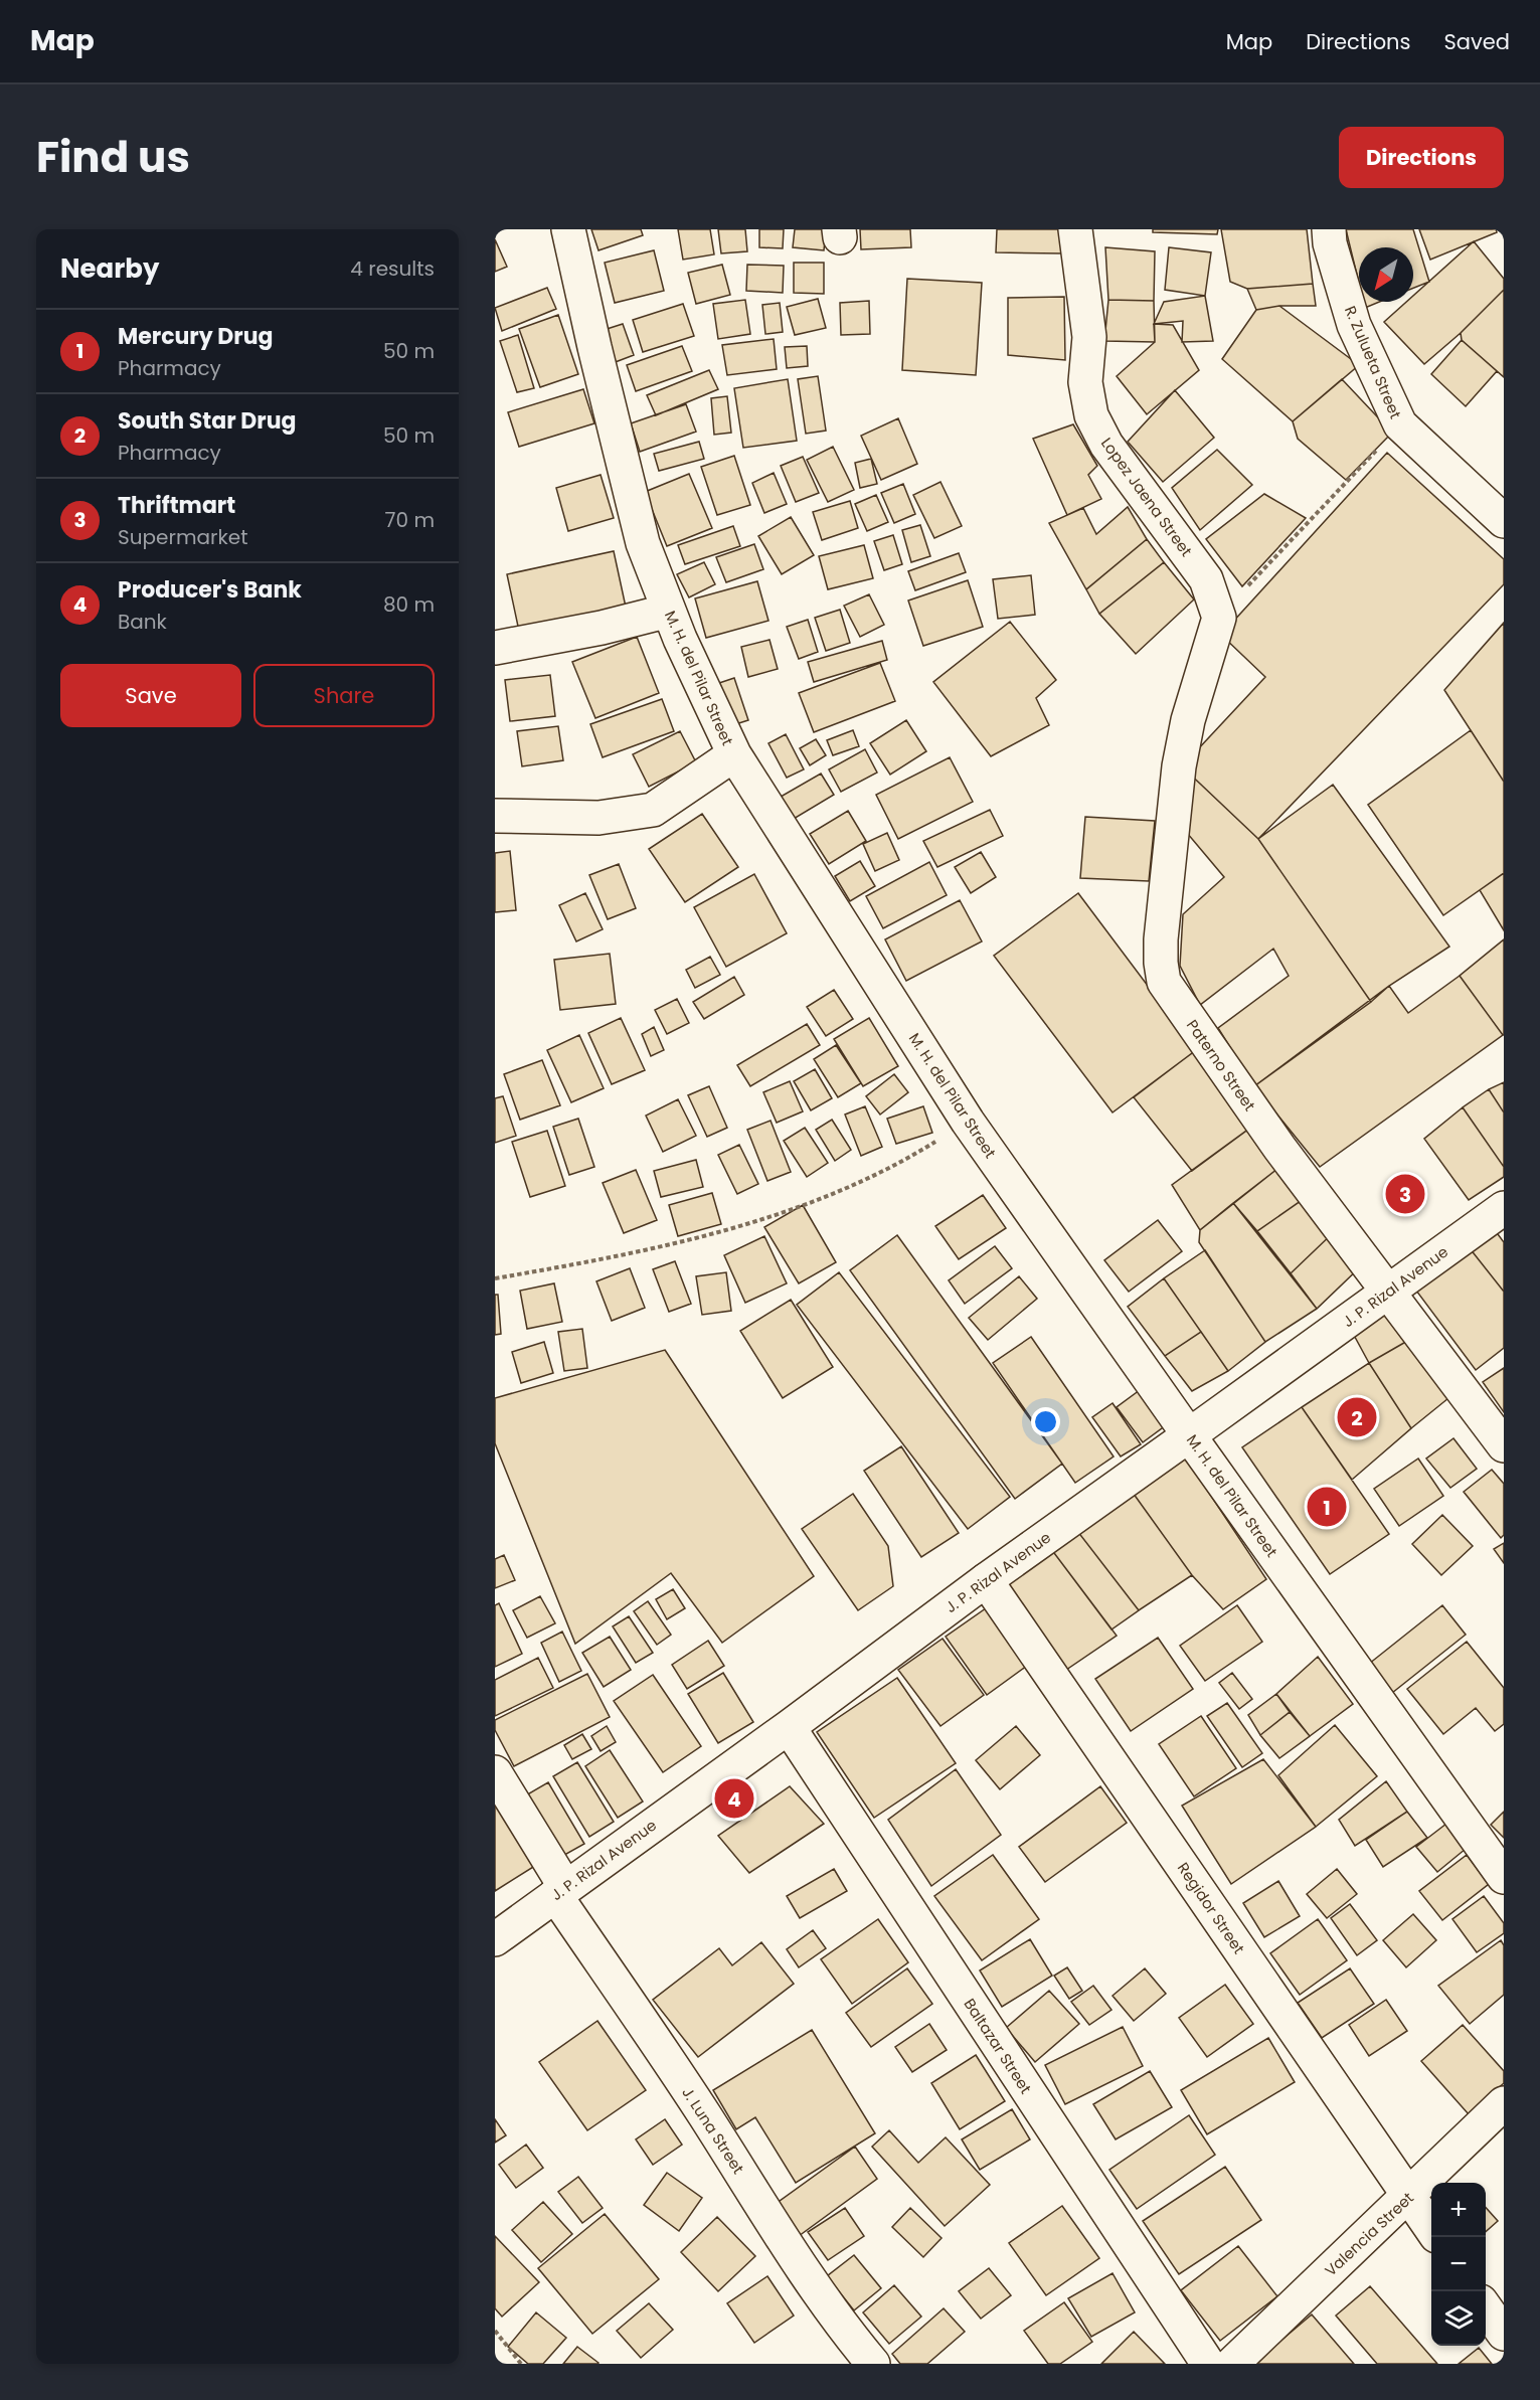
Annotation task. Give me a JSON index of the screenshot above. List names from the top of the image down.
{
  "streets": {
    "street": [
      "R. Zulueta Street",
      "Lopez Jaena Street",
      "M. H. del Pilar Street",
      "Paterno Street",
      "J. P. Rizal Avenue",
      "Regidor Street",
      "Baltazar Street",
      "J. Luna Street",
      "Valencia Street"
    ]
  },
  "crossings": [
    ["Lopez Jaena Street", "Paterno Street"],
    ["M. H. del Pilar Street", "J. P. Rizal Avenue"],
    ["Paterno Street", "J. P. Rizal Avenue"],
    ["J. P. Rizal Avenue", "Regidor Street"],
    ["J. P. Rizal Avenue", "Baltazar Street"],
    ["J. P. Rizal Avenue", "J. Luna Street"],
    ["Regidor Street", "Valencia Street"]
  ],
  "north": "bottom left",
  "page": {
    "header": "Map",
    "nav": ["Map", "Directions", "Saved"],
    "title": "Find us",
    "buttons": [
      "Directions",
      ["Save", "Share"]
    ],
    "heading": ["Nearby", "4 results"],
    "list": [
      {
        "mark": "1",
        "name": "Mercury Drug",
        "note": "Pharmacy",
        "value": "50 m"
      },
      {
        "mark": "2",
        "name": "South Star Drug",
        "note": "Pharmacy",
        "value": "50 m"
      },
      {
        "mark": "3",
        "name": "Thriftmart",
        "note": "Supermarket",
        "value": "70 m"
      },
      {
        "mark": "4",
        "name": "Producer's Bank",
        "note": "Bank",
        "value": "80 m"
      }
    ],
    "pins": [
      "3",
      "2",
      "1",
      "4"
    ],
    "map_buttons": ["+", "−"]
  }
}
